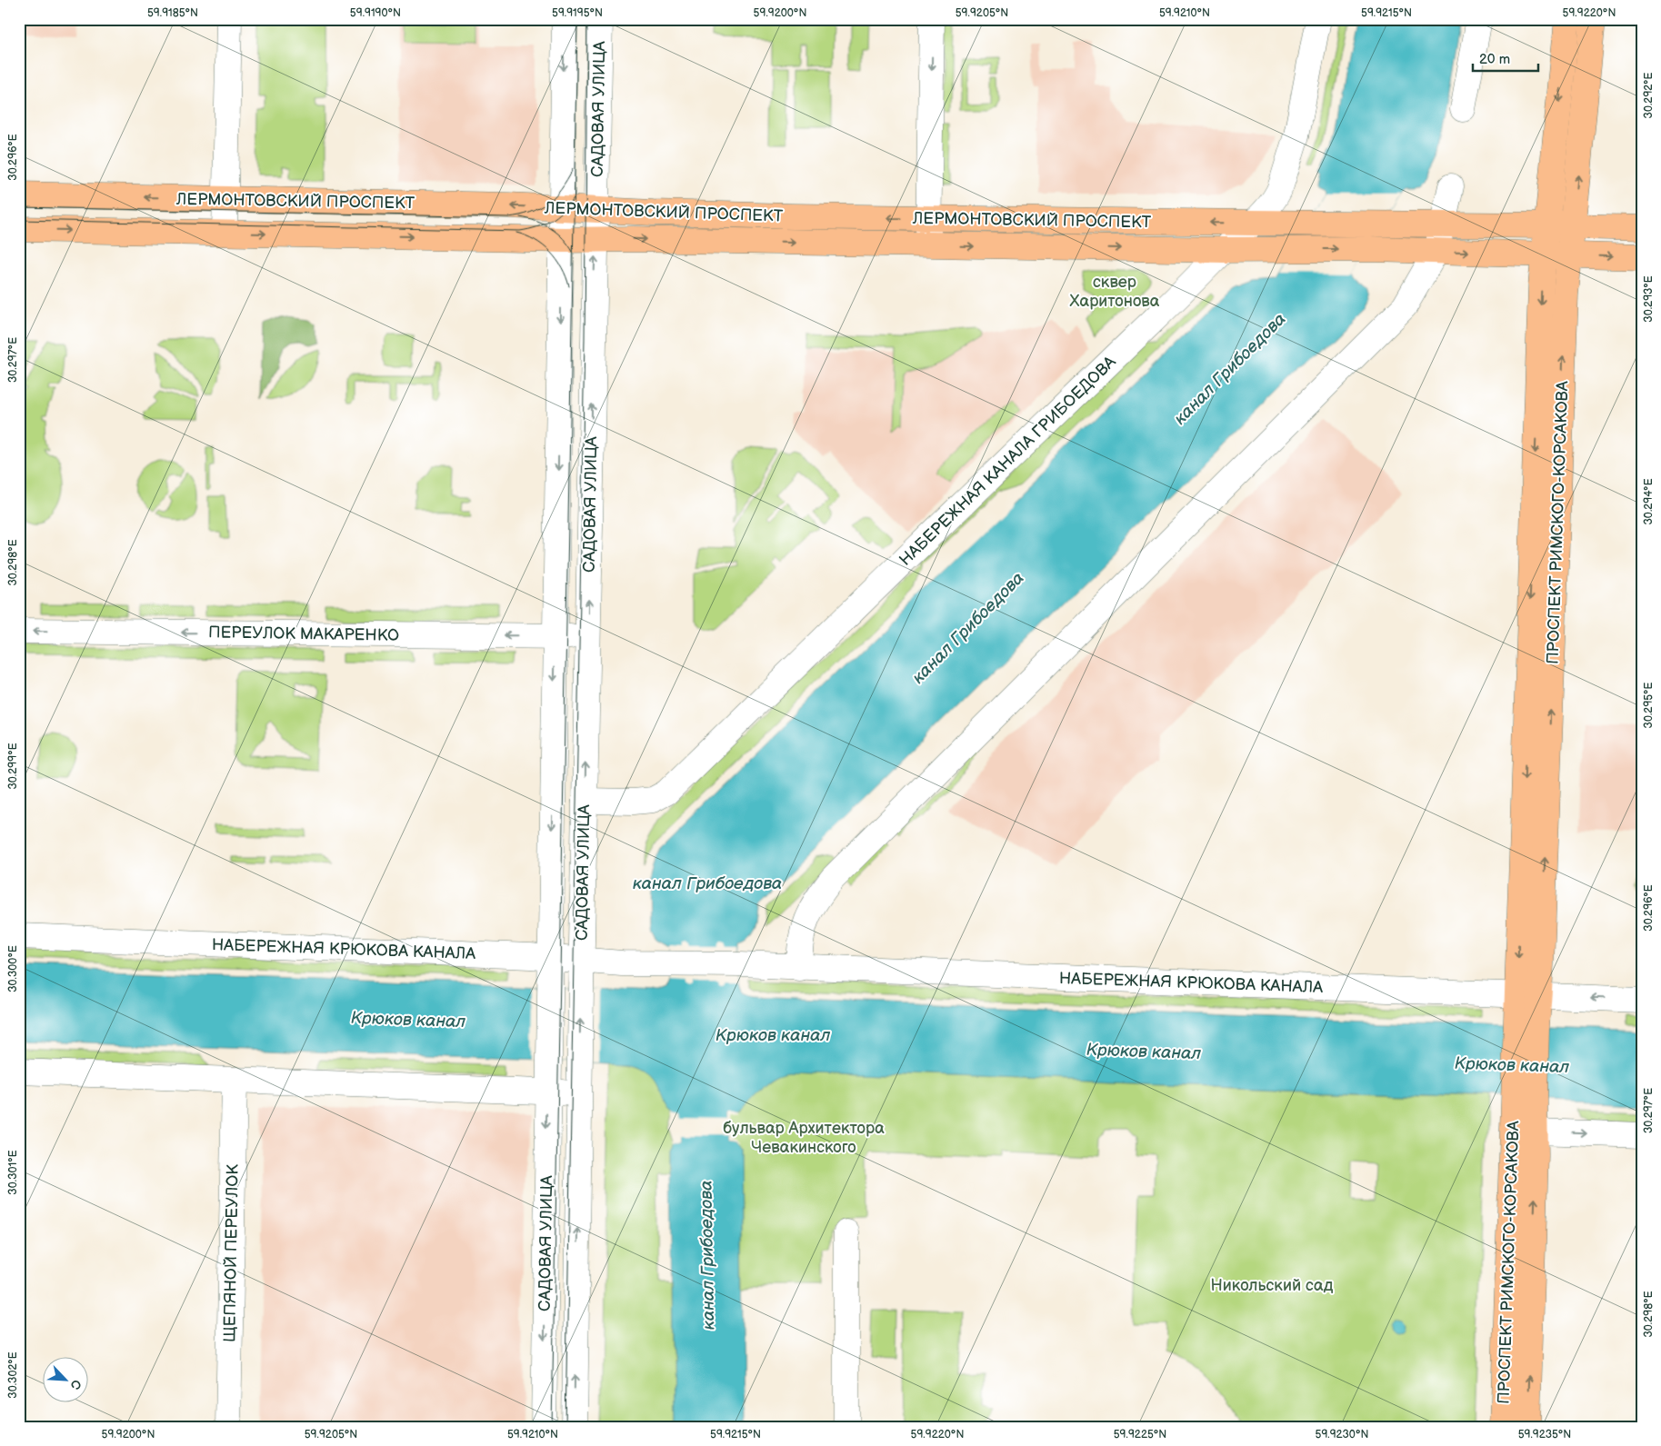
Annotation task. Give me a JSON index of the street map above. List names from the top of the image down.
{
  "streets": {
    "main road": ["ЛЕРМОНТОВСКИЙ ПРОСПЕКТ", "ПРОСПЕКТ РИМСКОГО-КОРСАКОВА"],
    "street": [
      "САДОВАЯ УЛИЦА",
      "НАБЕРЕЖНАЯ КАНАЛА ГРИБОЕДОВА",
      "ПЕРЕУЛОК МАКАРЕНКО",
      "НАБЕРЕЖНАЯ КРЮКОВА КАНАЛА",
      "ЩЕПЯНОЙ ПЕРЕУЛОК"
    ]
  },
  "crossings": [
    ["САДОВАЯ УЛИЦА", "ЛЕРМОНТОВСКИЙ ПРОСПЕКТ"],
    ["САДОВАЯ УЛИЦА", "НАБЕРЕЖНАЯ КАНАЛА ГРИБОЕДОВА"],
    ["САДОВАЯ УЛИЦА", "ПЕРЕУЛОК МАКАРЕНКО"],
    ["САДОВАЯ УЛИЦА", "НАБЕРЕЖНАЯ КРЮКОВА КАНАЛА"],
    ["ЛЕРМОНТОВСКИЙ ПРОСПЕКТ", "НАБЕРЕЖНАЯ КАНАЛА ГРИБОЕДОВА"],
    ["ПРОСПЕКТ РИМСКОГО-КОРСАКОВА", "НАБЕРЕЖНАЯ КРЮКОВА КАНАЛА"]
  ],
  "one_way": ["ПЕРЕУЛОК МАКАРЕНКО"],
  "water": ["канал Грибоедова", "Крюков канал"],
  "parks": ["сквер Харитонова", "бульвар Архитектора Чевакинского", "Никольский сад"],
  "scale_bar": "20 m",
  "north": "bottom right",
  "coordinates": [
    "59.9185°N",
    "59.9190°N",
    "59.9195°N",
    "59.9200°N",
    "59.9205°N",
    "59.9210°N",
    "59.9215°N",
    "59.9220°N",
    "30.292°E",
    "30.296°E",
    "30.293°E",
    "30.297°E",
    "30.294°E",
    "30.298°E",
    "30.295°E",
    "30.299°E",
    "30.300°E",
    "30.301°E",
    "30.302°E",
    "59.9225°N",
    "59.9230°N",
    "59.9235°N"
  ]
}
